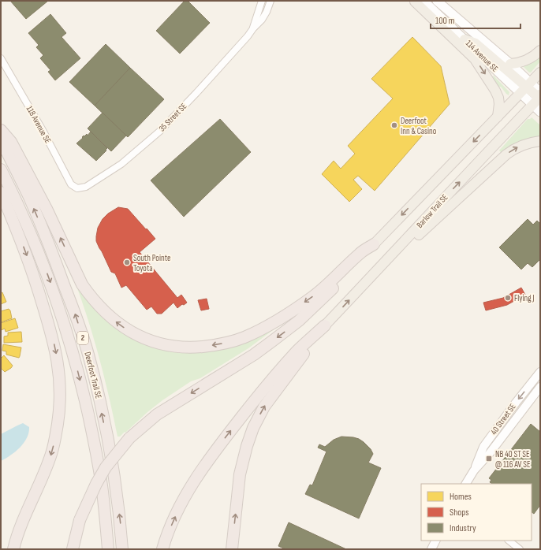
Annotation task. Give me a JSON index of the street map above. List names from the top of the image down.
{
  "streets": {
    "highway": ["2", "Deerfoot Trail SE"],
    "main road": ["114 Avenue SE", "Barlow Trail SE"],
    "street": ["35 Street SE", "118 Avenue SE", "40 Street SE"]
  },
  "crossings": [
    ["114 Avenue SE", "Barlow Trail SE"],
    ["35 Street SE", "118 Avenue SE"]
  ],
  "places": {
    "other": ["Deerfoot Inn & Casino", "South Pointe Toyota", "Flying J"],
    "transit": ["NB 40 ST SE @ 116 AV SE"]
  },
  "legend": ["Homes", "Shops", "Industry"],
  "scale_bar": "100 m"
}
